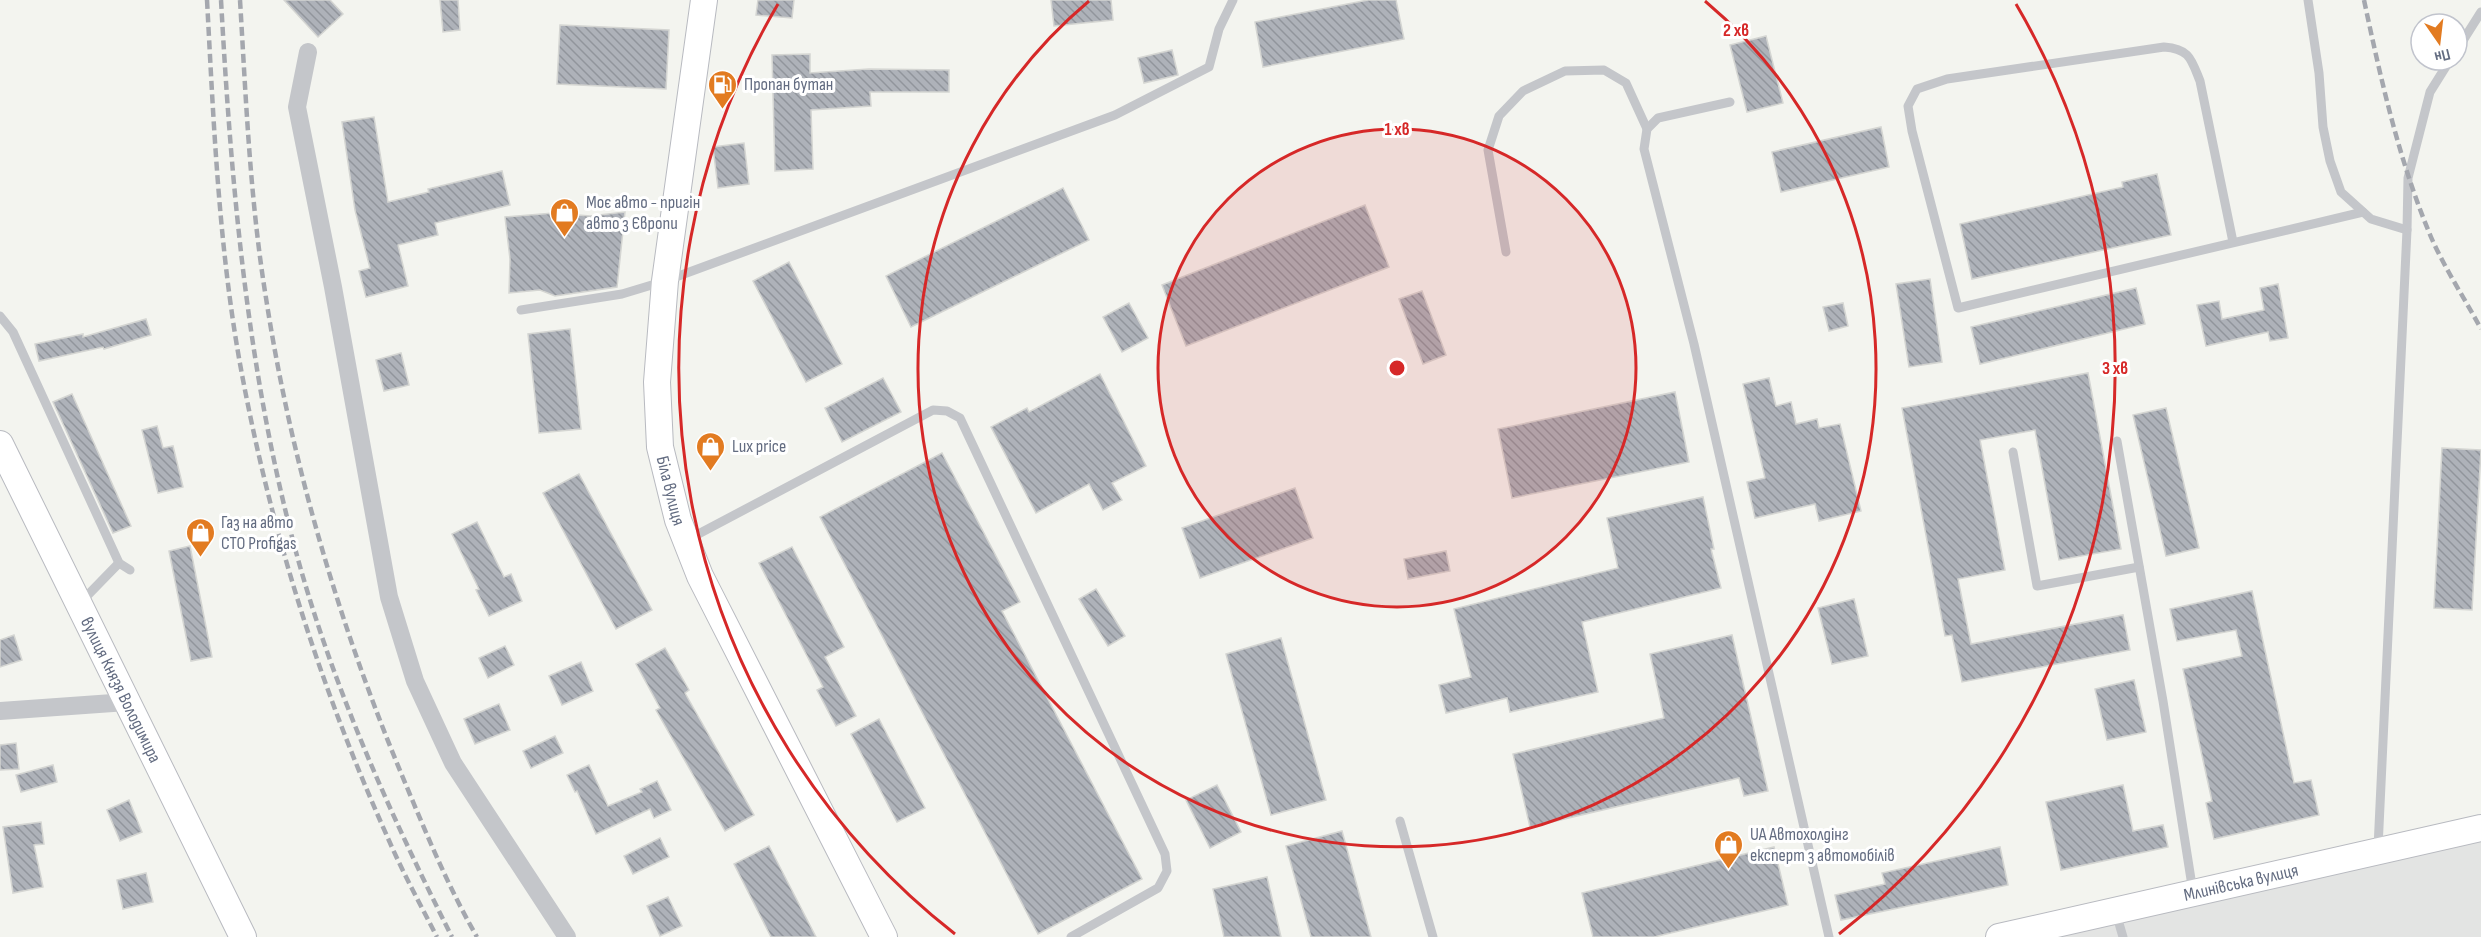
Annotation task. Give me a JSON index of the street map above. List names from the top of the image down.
{
  "streets": {
    "main road": ["Біла вулиця", "вулиця Князя Володимира", "Млинівська вулиця"]
  },
  "places": {
    "fuel station": ["Пропан бутан"],
    "shop": [
      "Моє авто - пригін авто з Європи",
      "Lux price",
      "Газ на авто СТО Profigas",
      "UA Автохолдінг експерт з автомобілів"
    ]
  },
  "north": "bottom",
  "rings": ["2 хв", "1 хв", "3 хв"]
}
